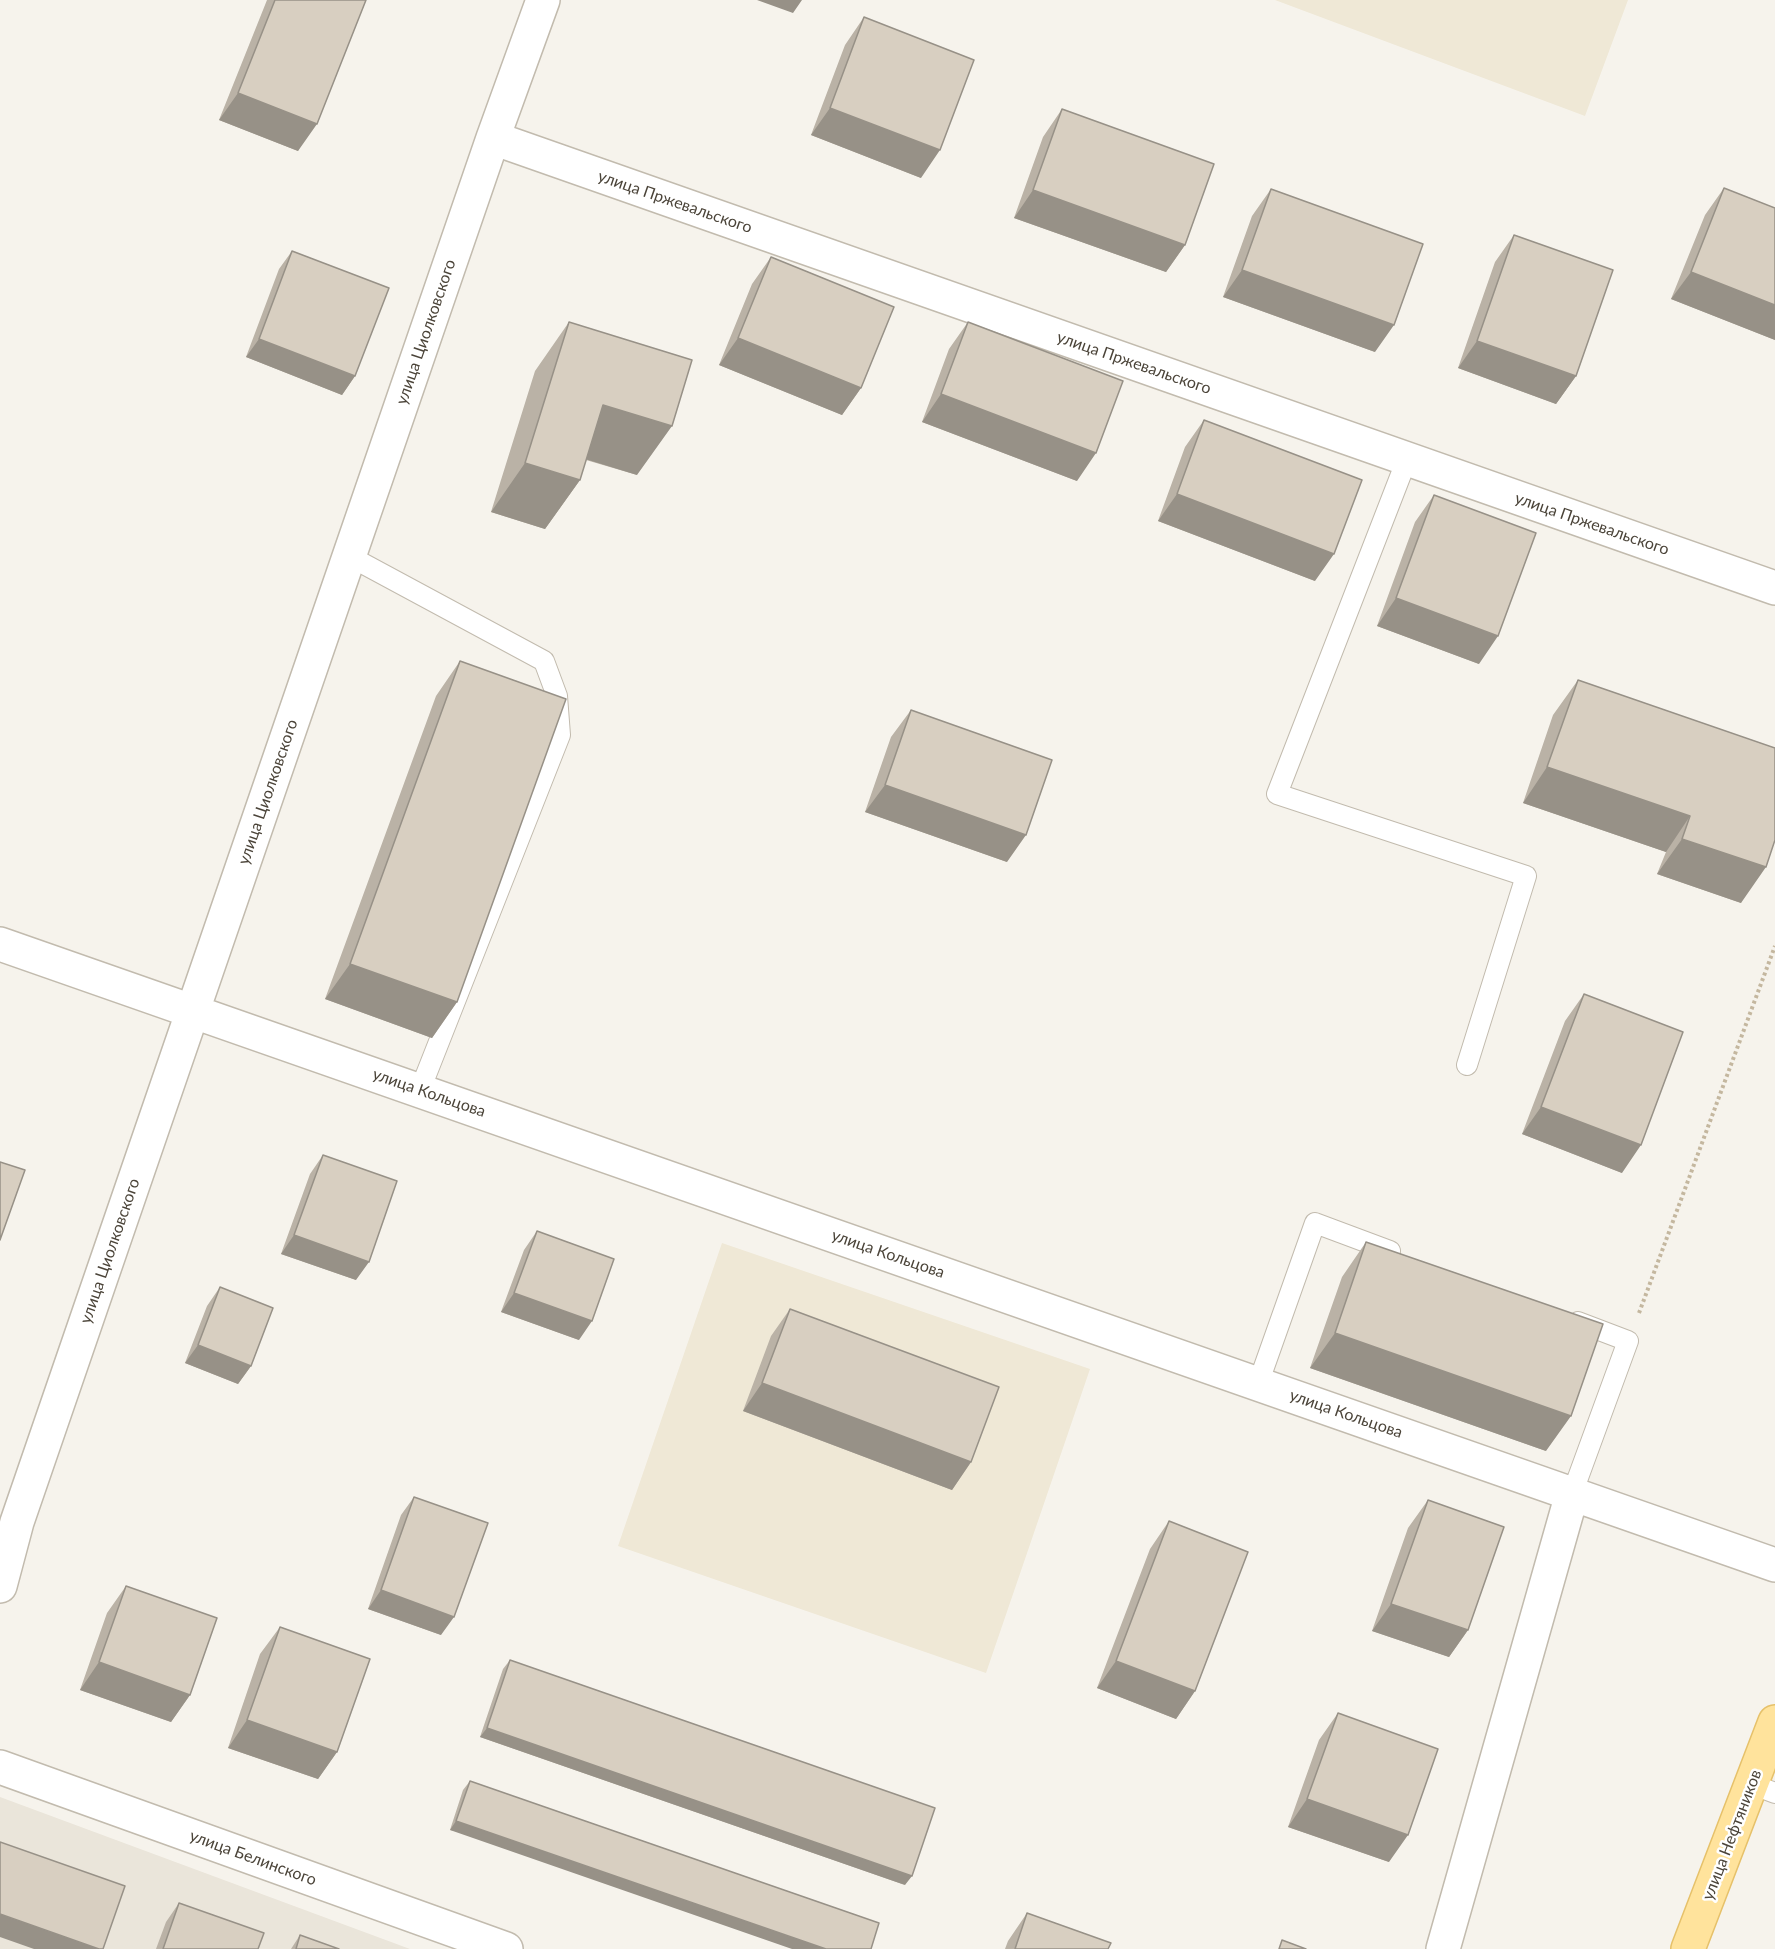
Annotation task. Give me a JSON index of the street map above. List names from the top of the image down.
{
  "streets": {
    "main road": ["улица Нефтяников"],
    "street": [
      "улица Пржевальского",
      "улица Циолковского",
      "улица Кольцова",
      "улица Белинского"
    ]
  },
  "crossings": [
    ["улица Пржевальского", "улица Циолковского"],
    ["улица Циолковского", "улица Кольцова"]
  ]
}
